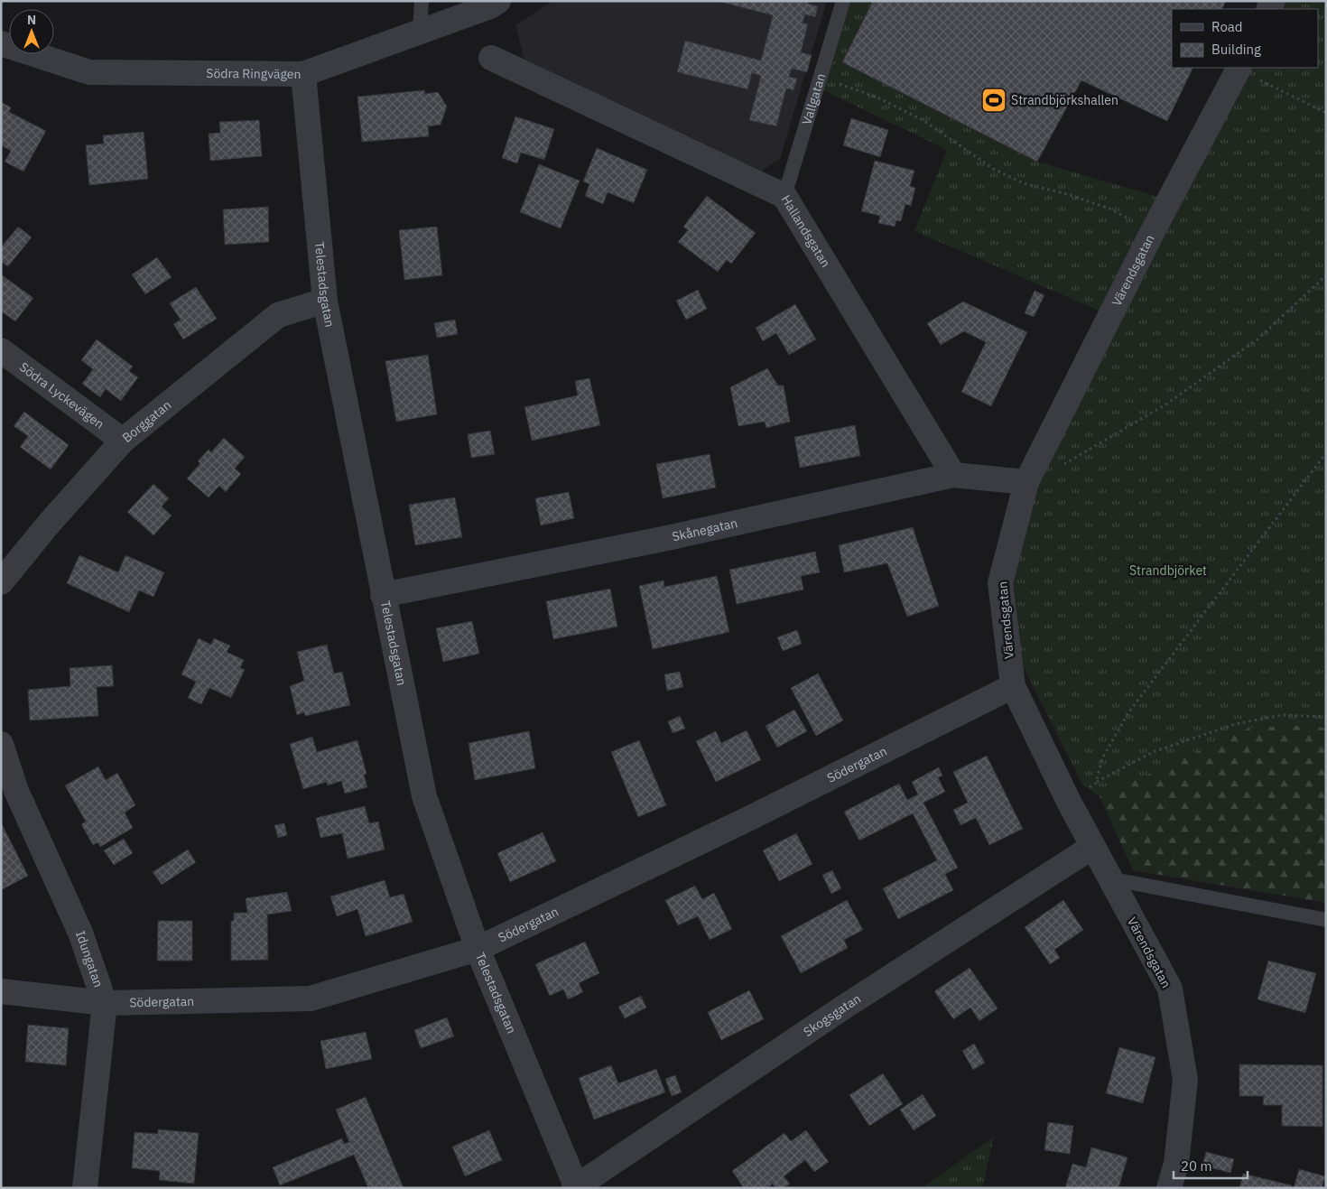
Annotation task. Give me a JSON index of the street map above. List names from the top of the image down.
{
  "streets": {
    "street": [
      "Södra Ringvägen",
      "Hallandsgatan",
      "Värendsgatan",
      "Telestadsgatan",
      "Södra Lyckevägen",
      "Borggatan",
      "Skånegatan",
      "Södergatan",
      "Idungatan",
      "Skogsgatan"
    ],
    "lane": ["Vallgatan"]
  },
  "crossings": [
    ["Södra Ringvägen", "Telestadsgatan"],
    ["Vallgatan", "Hallandsgatan"],
    ["Hallandsgatan", "Skånegatan"],
    ["Värendsgatan", "Skånegatan"],
    ["Värendsgatan", "Södergatan"],
    ["Värendsgatan", "Skogsgatan"],
    ["Telestadsgatan", "Borggatan"],
    ["Telestadsgatan", "Skånegatan"],
    ["Telestadsgatan", "Södergatan"],
    ["Telestadsgatan", "Skogsgatan"],
    ["Södra Lyckevägen", "Borggatan"],
    ["Södergatan", "Idungatan"]
  ],
  "parks": ["Strandbjörket"],
  "places": {
    "sports": ["Strandbjörkshallen"]
  },
  "legend": ["Road", "Building"],
  "scale_bar": "20 m",
  "north": "top"
}
